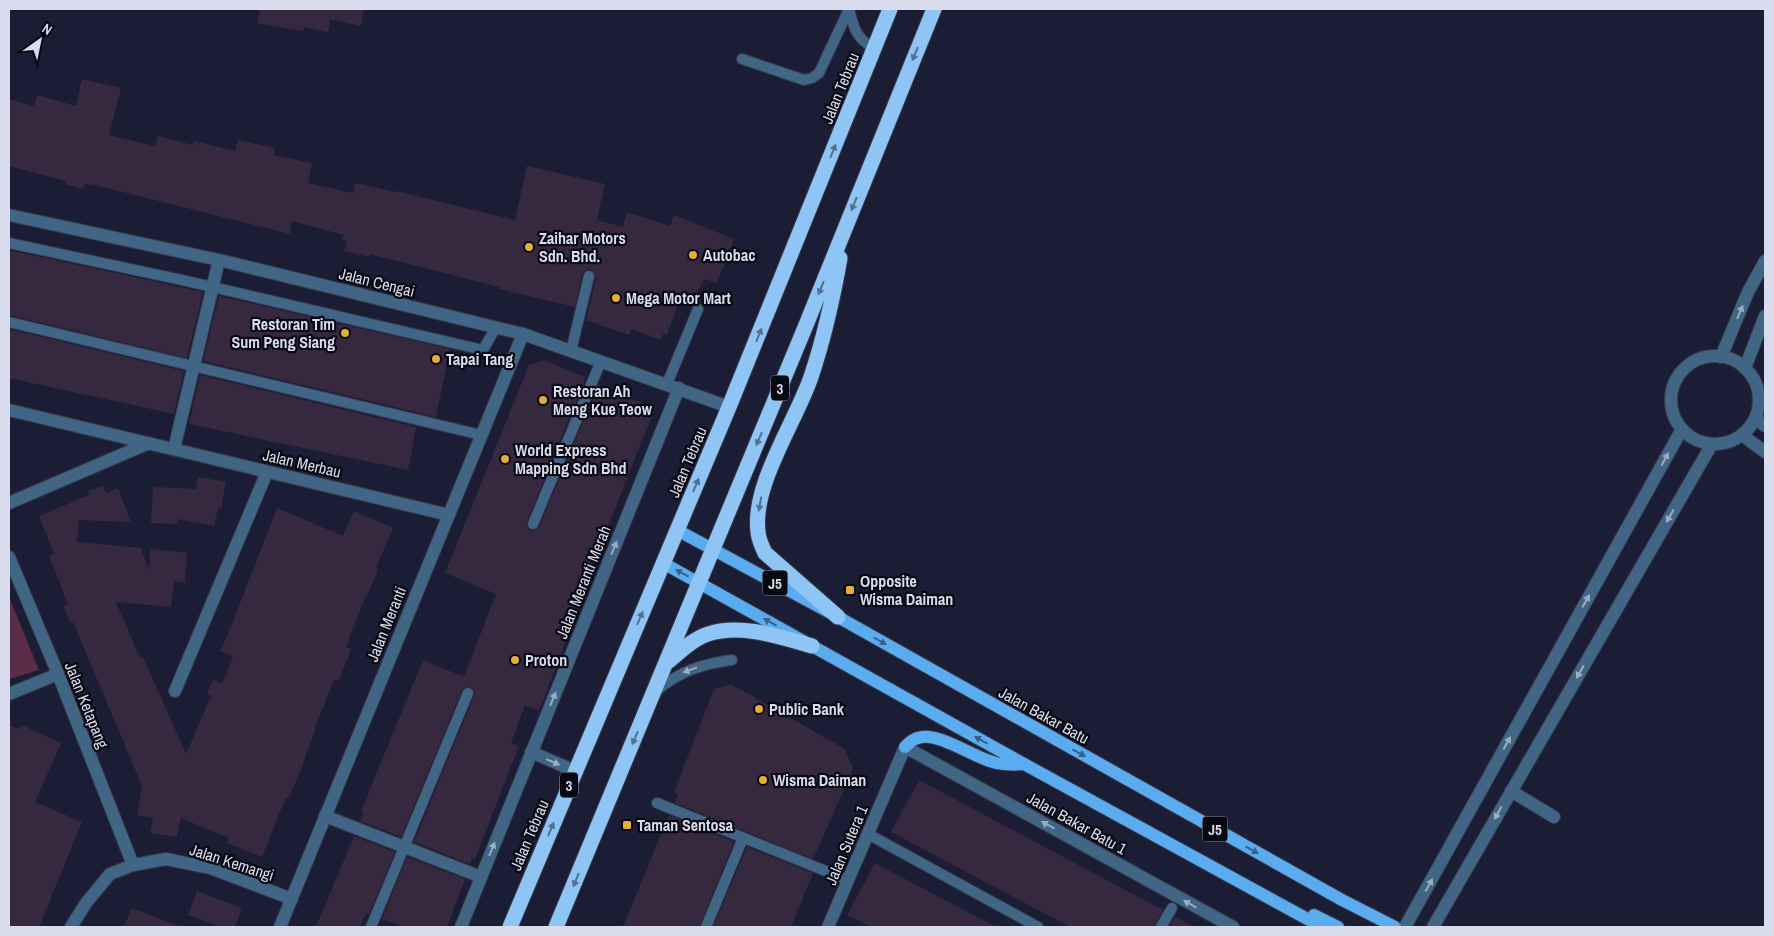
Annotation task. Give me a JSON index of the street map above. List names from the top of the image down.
{
  "streets": {
    "highway": ["Jalan Tebrau", "3"],
    "main road": ["J5", "Jalan Bakar Batu"],
    "street": [
      "Jalan Cengai",
      "Jalan Merbau",
      "Jalan Meranti Merah",
      "Jalan Meranti",
      "Jalan Ketapang",
      "Jalan Bakar Batu 1",
      "Jalan Sutera 1",
      "Jalan Kemangi"
    ]
  },
  "crossings": [
    ["Jalan Tebrau", "Jalan Cengai"],
    ["Jalan Tebrau", "J5"],
    ["Jalan Tebrau", "Jalan Bakar Batu"],
    ["Jalan Cengai", "Jalan Meranti Merah"],
    ["Jalan Cengai", "Jalan Meranti"],
    ["3", "J5"],
    ["3", "Jalan Bakar Batu"],
    ["Jalan Merbau", "Jalan Meranti"],
    ["Jalan Meranti", "Jalan Kemangi"],
    ["Jalan Ketapang", "Jalan Kemangi"],
    ["Jalan Bakar Batu 1", "Jalan Sutera 1"]
  ],
  "one_way": ["Jalan Meranti Merah", "Jalan Bakar Batu 1"],
  "places": {
    "other": [
      "Zaihar Motors Sdn. Bhd.",
      "Autobac",
      "Mega Motor Mart",
      "Restoran Tim Sum Peng Siang",
      "Tapai Tang",
      "Restoran Ah Meng Kue Teow",
      "World Express Mapping Sdn Bhd",
      "Proton",
      "Public Bank",
      "Wisma Daiman"
    ],
    "transit": ["Opposite Wisma Daiman", "Taman Sentosa"]
  },
  "north": "top right"
}
